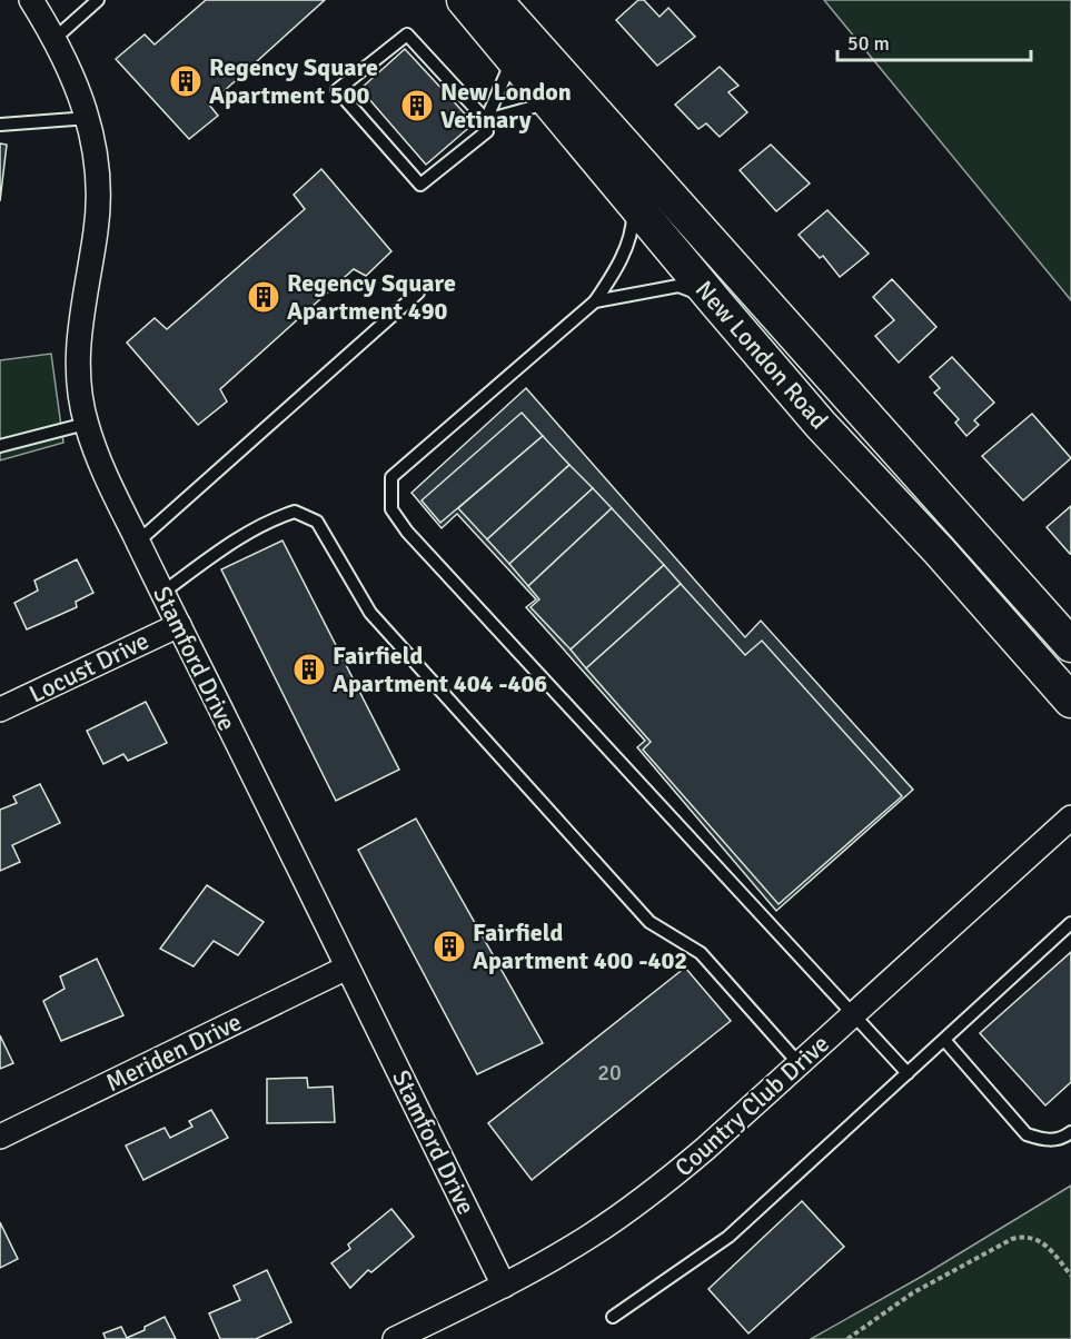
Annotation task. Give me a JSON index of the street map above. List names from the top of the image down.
{
  "streets": {
    "main road": ["New London Road"],
    "street": [
      "Stamford Drive",
      "Locust Drive",
      "Meriden Drive",
      "Country Club Drive"
    ]
  },
  "crossings": [
    ["Stamford Drive", "Locust Drive"],
    ["Stamford Drive", "Meriden Drive"],
    ["Stamford Drive", "Country Club Drive"]
  ],
  "places": {
    "building": [
      "Regency Square Apartment 500",
      "New London Vetinary",
      "Regency Square Apartment 490",
      "Fairfield Apartment 404 -406",
      "Fairfield Apartment 400 -402"
    ]
  },
  "house_numbers": ["20"],
  "scale_bar": "50 m"
}
